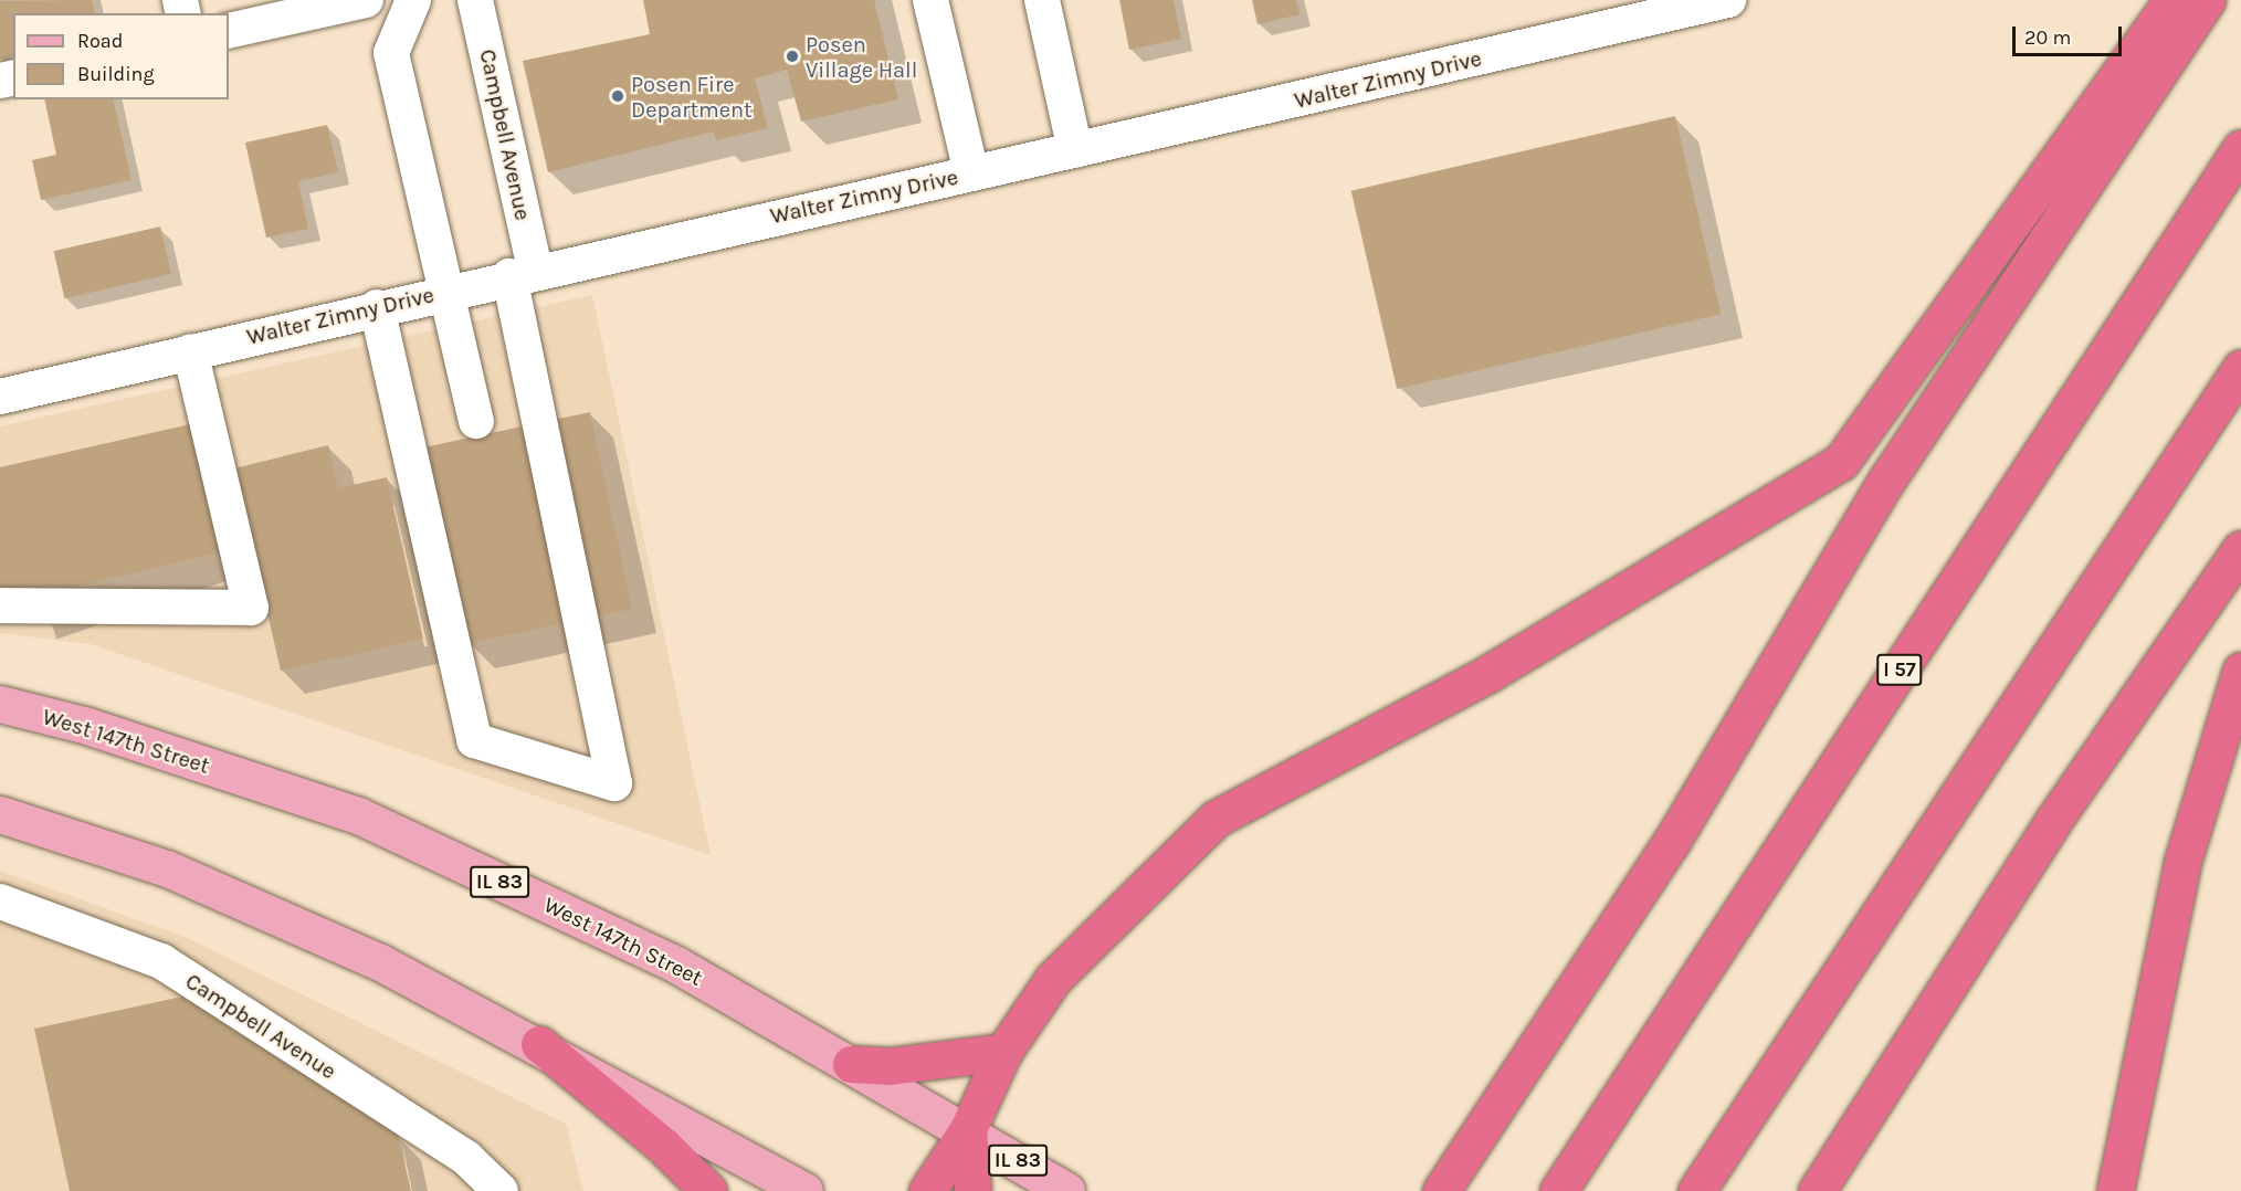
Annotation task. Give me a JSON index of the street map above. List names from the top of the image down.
{
  "streets": {
    "highway": ["I 57"],
    "main road": ["West 147th Street", "IL 83"],
    "street": ["Walter Zimny Drive", "Campbell Avenue"]
  },
  "crossings": [
    ["Walter Zimny Drive", "Campbell Avenue"]
  ],
  "places": ["Posen Village Hall", "Posen Fire Department"],
  "legend": ["Road", "Building"],
  "scale_bar": "20 m"
}
